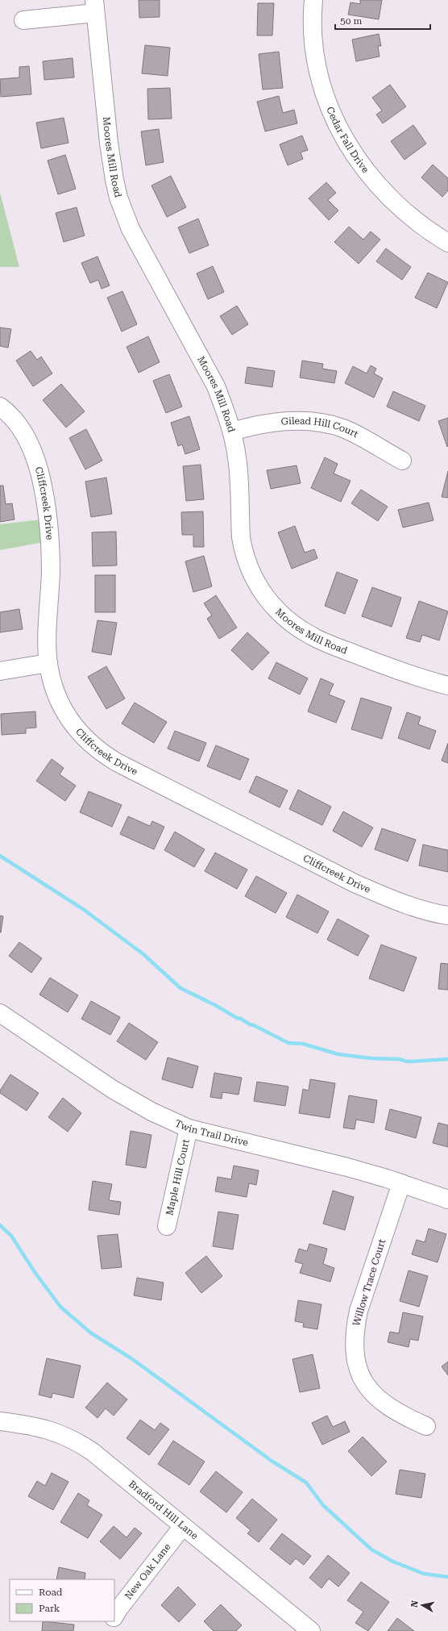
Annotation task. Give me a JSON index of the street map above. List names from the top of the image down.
{
  "streets": {
    "street": [
      "Cedar Fall Drive",
      "Moores Mill Road",
      "Gilead Hill Court",
      "Cliffcreek Drive",
      "Twin Trail Drive",
      "Maple Hill Court",
      "Willow Trace Court",
      "Bradford Hill Lane",
      "New Oak Lane"
    ]
  },
  "crossings": [
    ["Moores Mill Road", "Gilead Hill Court"],
    ["Twin Trail Drive", "Maple Hill Court"],
    ["Twin Trail Drive", "Willow Trace Court"],
    ["Bradford Hill Lane", "New Oak Lane"]
  ],
  "legend": ["Road", "Park"],
  "scale_bar": "50 m",
  "north": "left"
}
